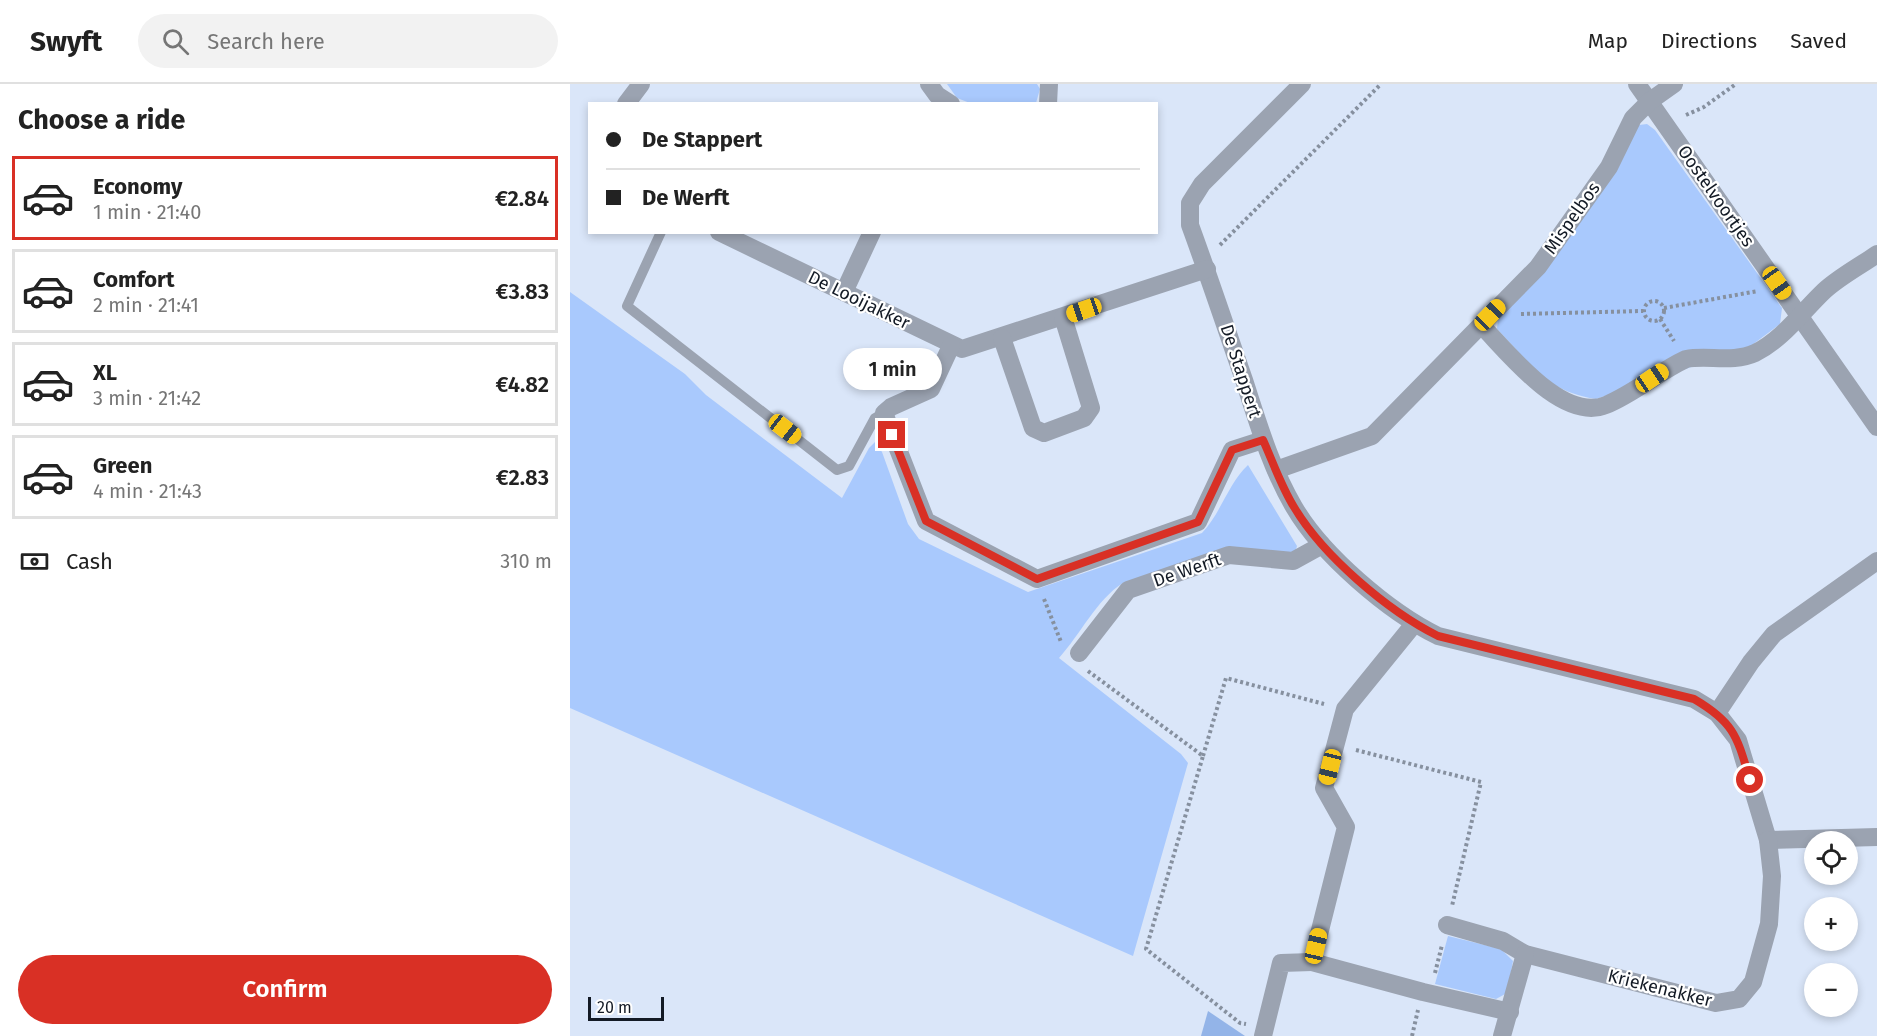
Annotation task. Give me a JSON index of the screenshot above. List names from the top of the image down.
{
  "streets": {
    "street": [
      "Oostelvoortjes",
      "Mispelbos",
      "De Looijakker",
      "De Stappert",
      "De Werft",
      "Kriekenakker"
    ]
  },
  "crossings": [
    ["Oostelvoortjes", "Mispelbos"],
    ["Mispelbos", "De Stappert"],
    ["De Stappert", "De Werft"],
    ["De Stappert", "Kriekenakker"]
  ],
  "scale_bar": "20 m",
  "page": {
    "header": "Swyft",
    "search": "Search here",
    "nav": ["Map", "Directions", "Saved"],
    "heading": "Choose a ride",
    "banner": ["De Stappert", "De Werft"],
    "list": [
      {
        "name": "Economy",
        "note": "1 min · 21:40",
        "value": "€2.84"
      },
      {
        "name": "Comfort",
        "note": "2 min · 21:41",
        "value": "€3.83"
      },
      {
        "name": "XL",
        "note": "3 min · 21:42",
        "value": "€4.82"
      },
      {
        "name": "Green",
        "note": "4 min · 21:43",
        "value": "€2.83"
      }
    ],
    "bubble": "1 min",
    "pay": ["Cash", "310 m"],
    "map_buttons": ["+", "−"],
    "buttons": "Confirm",
    "scale": "20 m"
  }
}
